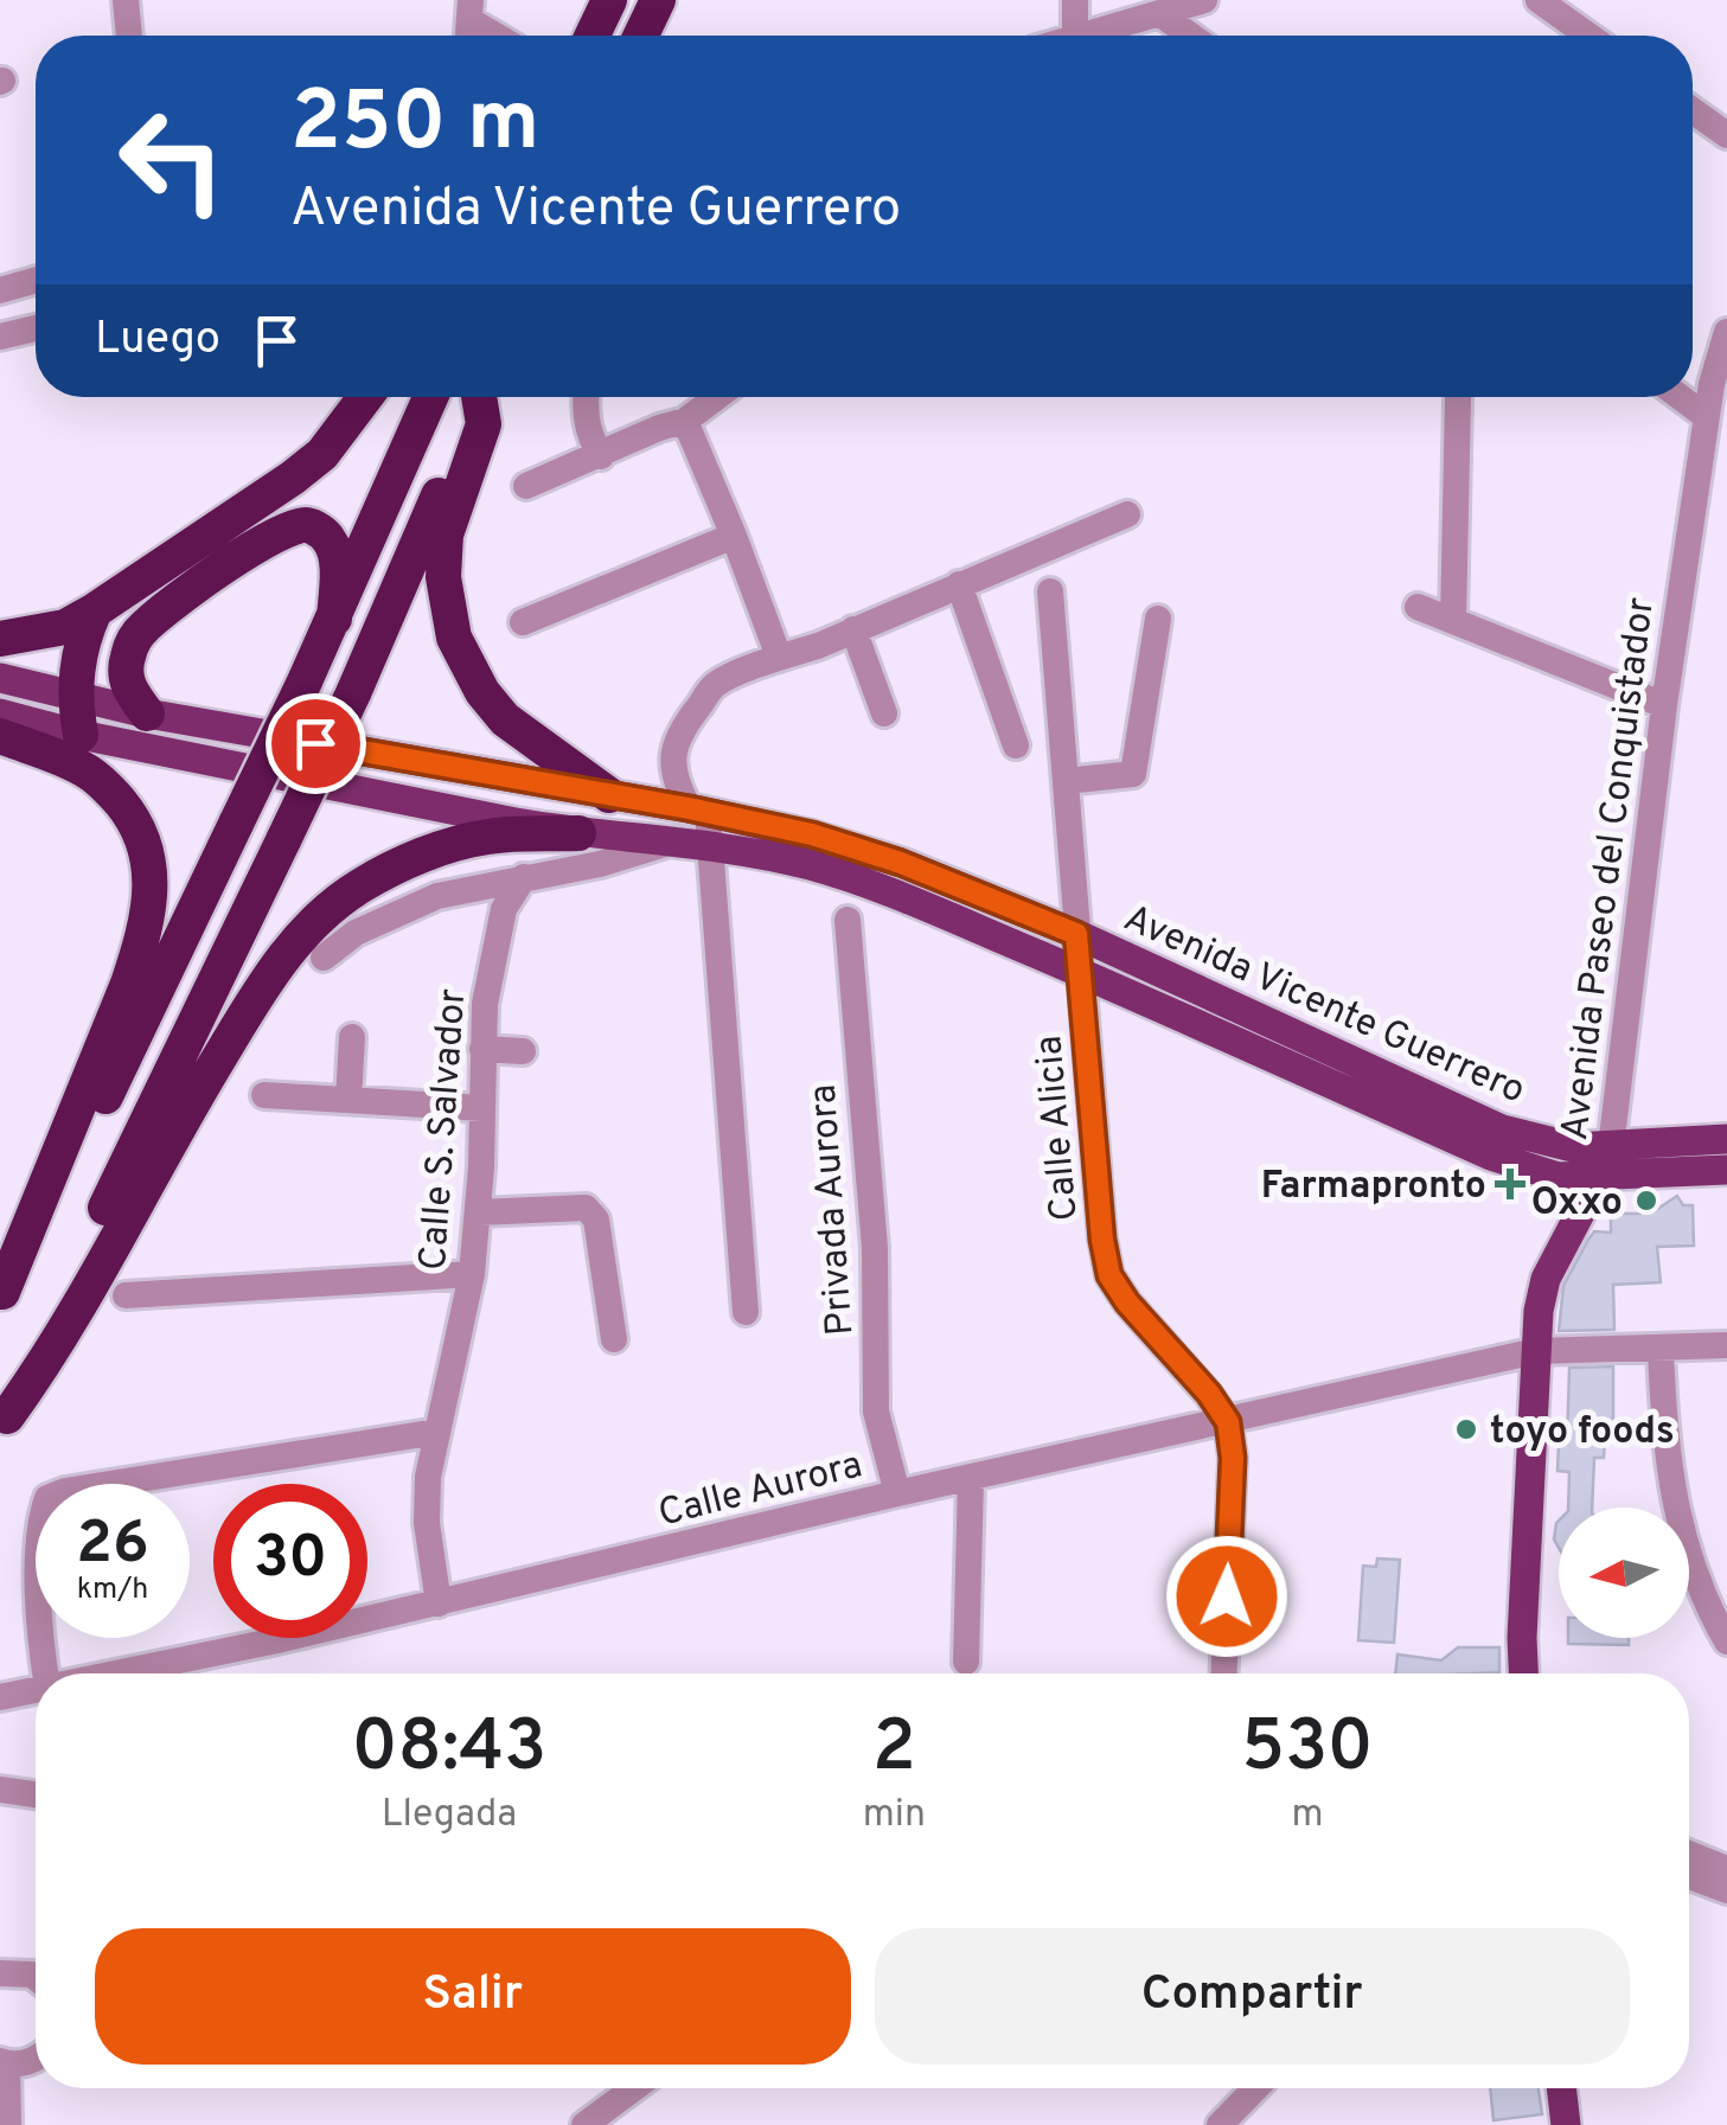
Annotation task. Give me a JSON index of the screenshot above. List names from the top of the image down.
{
  "streets": {
    "main road": ["Avenida Paseo del Conquistador", "Avenida Vicente Guerrero"],
    "street": [
      "Calle Alicia",
      "Calle S. Salvador",
      "Privada Aurora",
      "Calle Aurora"
    ]
  },
  "crossings": [
    ["Avenida Paseo del Conquistador", "Avenida Vicente Guerrero"],
    ["Avenida Paseo del Conquistador", "Calle Aurora"],
    ["Avenida Vicente Guerrero", "Calle Alicia"],
    ["Calle Alicia", "Calle Aurora"],
    ["Calle S. Salvador", "Calle Aurora"],
    ["Privada Aurora", "Calle Aurora"]
  ],
  "places": {
    "health": ["Farmapronto"],
    "other": ["Oxxo", "toyo foods"]
  },
  "north": "left",
  "page": {
    "turn": ["250 m", "Avenida Vicente Guerrero"],
    "then": "Luego",
    "speed": "26 km/h",
    "limit": "30",
    "eta": [
      "08:43",
      "Llegada",
      "2",
      "min",
      "530",
      "m"
    ],
    "buttons": ["Salir", "Compartir"]
  }
}
